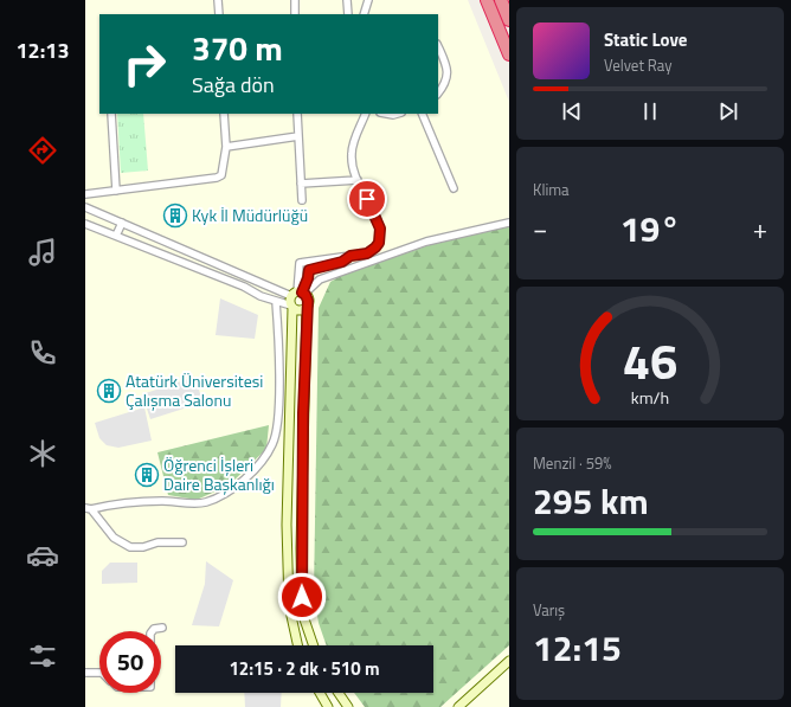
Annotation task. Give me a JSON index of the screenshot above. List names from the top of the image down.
{
  "places": {
    "building": ["Kyk İl Müdürlüğü", "Atatürk Üniversitesi Çalışma Salonu", "Öğrenci İşleri Daire Başkanlığı"]
  },
  "page": {
    "tabs": "12:13",
    "turn": ["370 m", "Sağa dön"],
    "song": ["Static Love", "Velvet Ray"],
    "tile": [
      "Klima",
      ["Menzil · 59%", "295 km"],
      ["Varış", "12:15"]
    ],
    "heat": ["−", "19°", "+"],
    "limit": "50",
    "trip": "12:15 · 2 dk · 510 m",
    "gauge": ["46", "km/h"]
  }
}
